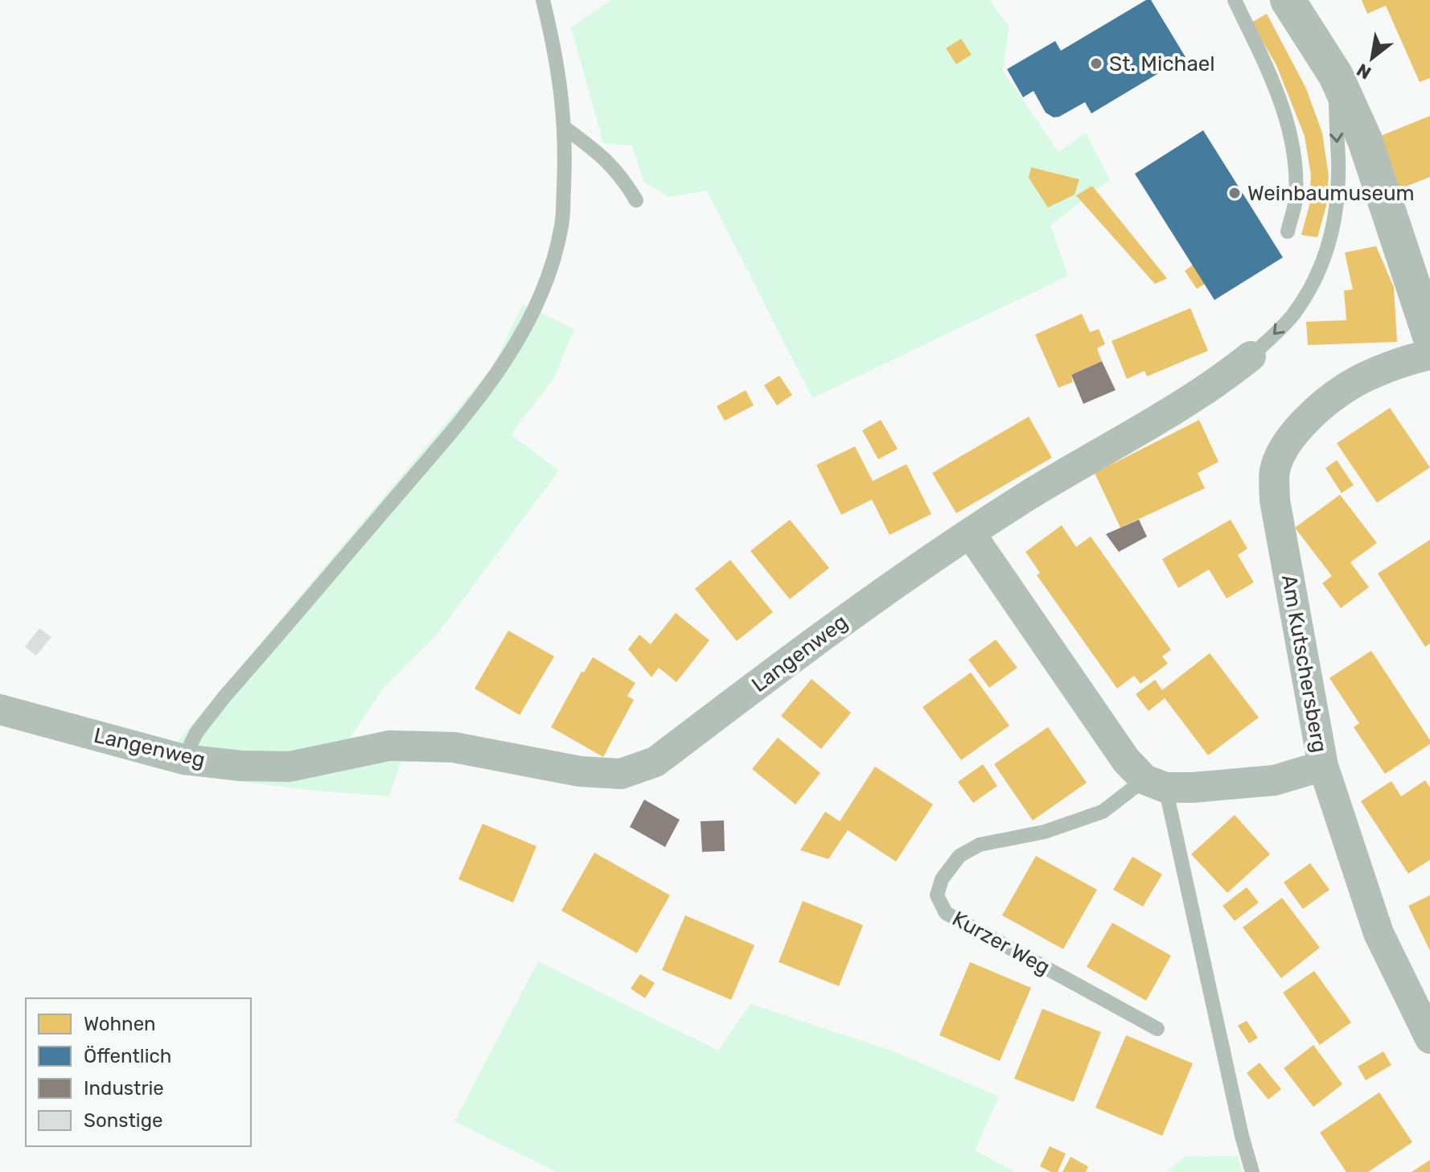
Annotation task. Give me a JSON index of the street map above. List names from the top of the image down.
{
  "streets": {
    "street": ["Langenweg", "Am Kutschersberg"],
    "lane": ["Kurzer Weg"]
  },
  "places": ["St. Michael", "Weinbaumuseum"],
  "legend": [
    "Wohnen",
    "Öffentlich",
    "Industrie",
    "Sonstige"
  ],
  "north": "bottom left"
}
